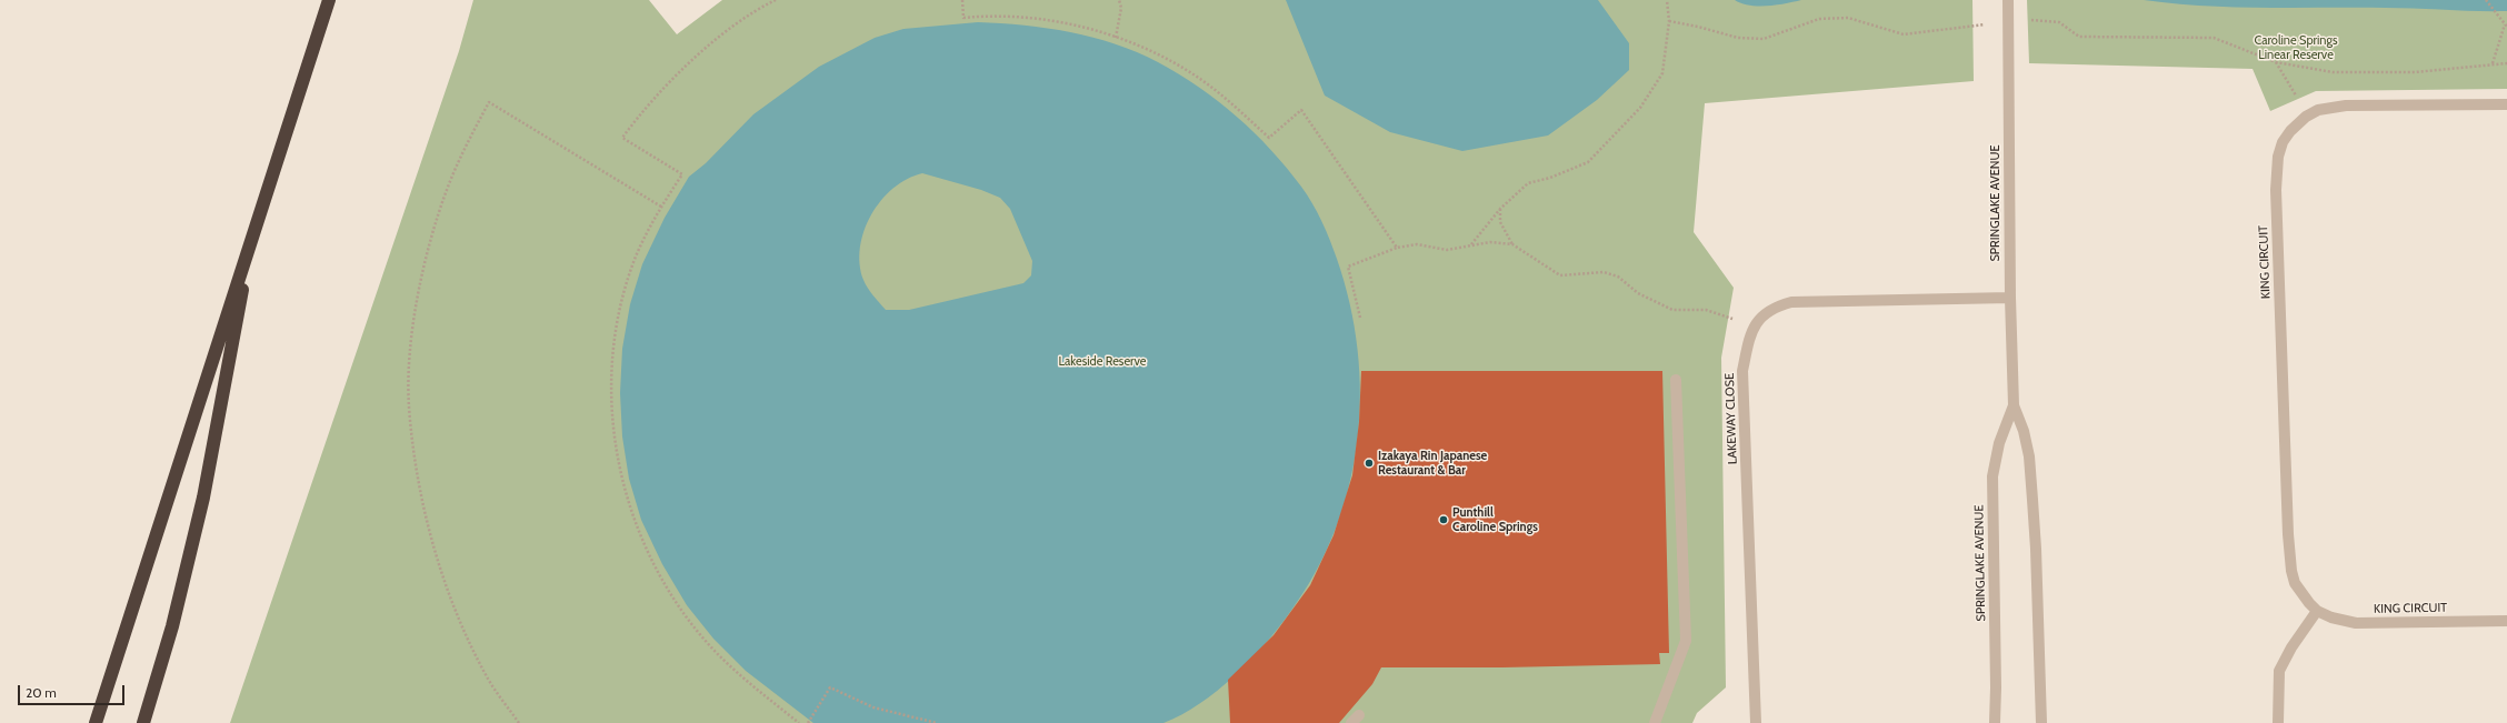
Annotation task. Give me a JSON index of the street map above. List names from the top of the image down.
{
  "streets": {
    "street": ["SPRINGLAKE AVENUE", "KING CIRCUIT", "LAKEWAY CLOSE"]
  },
  "crossings": [
    ["SPRINGLAKE AVENUE", "LAKEWAY CLOSE"]
  ],
  "parks": ["Caroline Springs Linear Reserve", "Lakeside Reserve"],
  "places": ["Izakaya Rin Japanese Restaurant & Bar", "Punthill Caroline Springs"],
  "scale_bar": "20 m"
}
